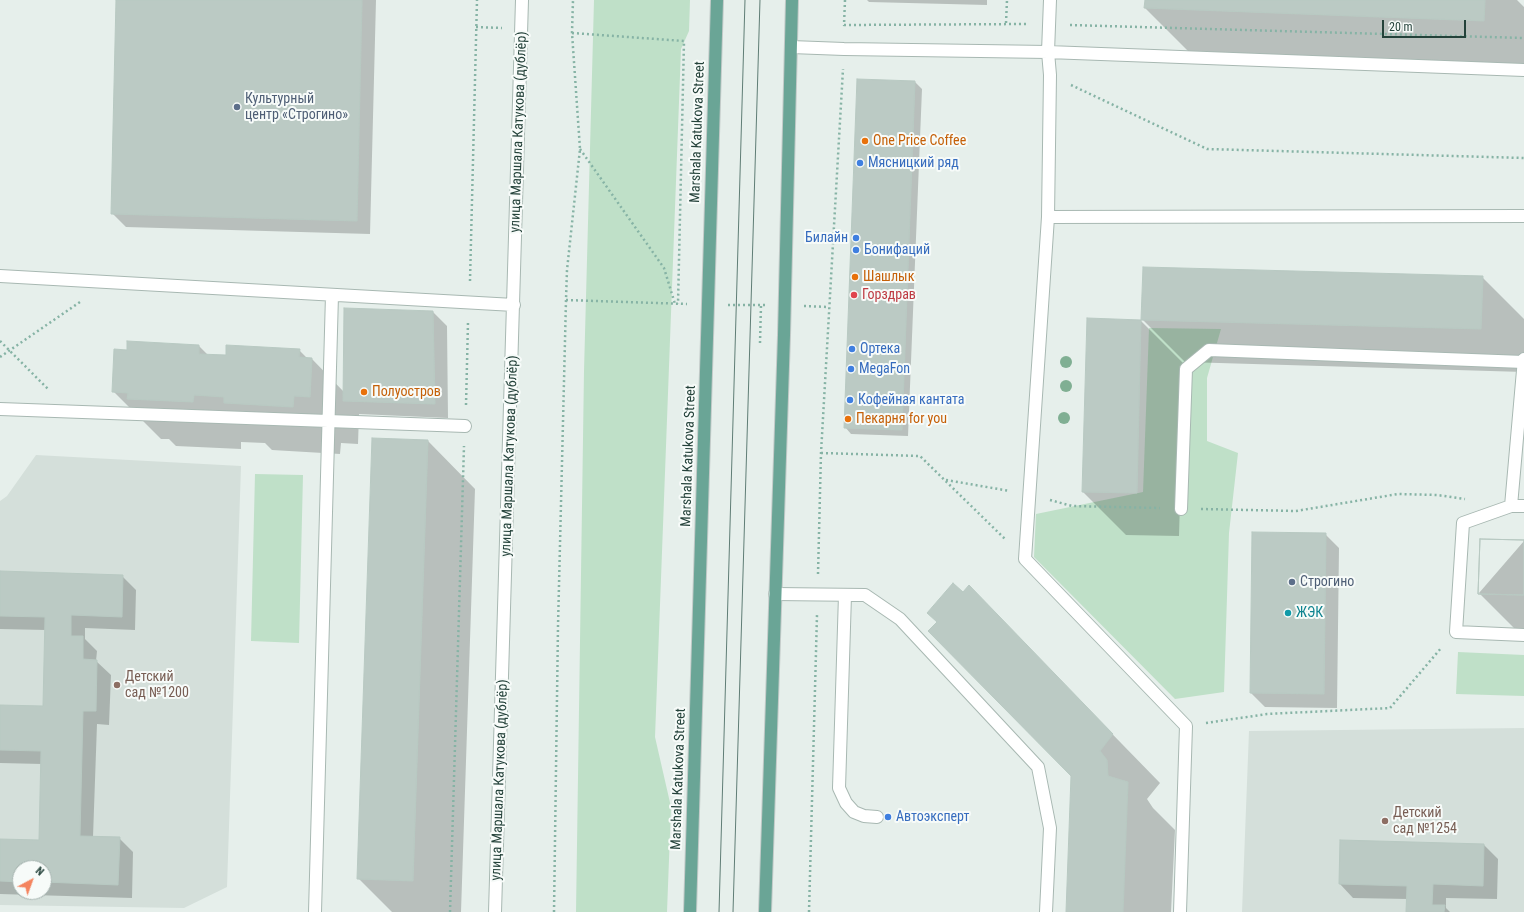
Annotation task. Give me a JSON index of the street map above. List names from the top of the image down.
{
  "streets": {
    "main road": ["Marshala Katukova Street"],
    "street": ["улица Маршала Катукова (дублёр)"]
  },
  "places": [
    "Культурный центр «Строгино»",
    "One Price Coffee",
    "Мясницкий ряд",
    "Билайн",
    "Бонифаций",
    "Шашлык",
    "Горздрав",
    "Ортека",
    "MegaFon",
    "Полуостров",
    "Кофейная кантата",
    "Пекарня for you",
    "Строгино",
    "ЖЭК",
    "Детский сад №1200",
    "Автоэксперт",
    "Детский сад №1254"
  ],
  "scale_bar": "20 m",
  "north": "top right"
}
